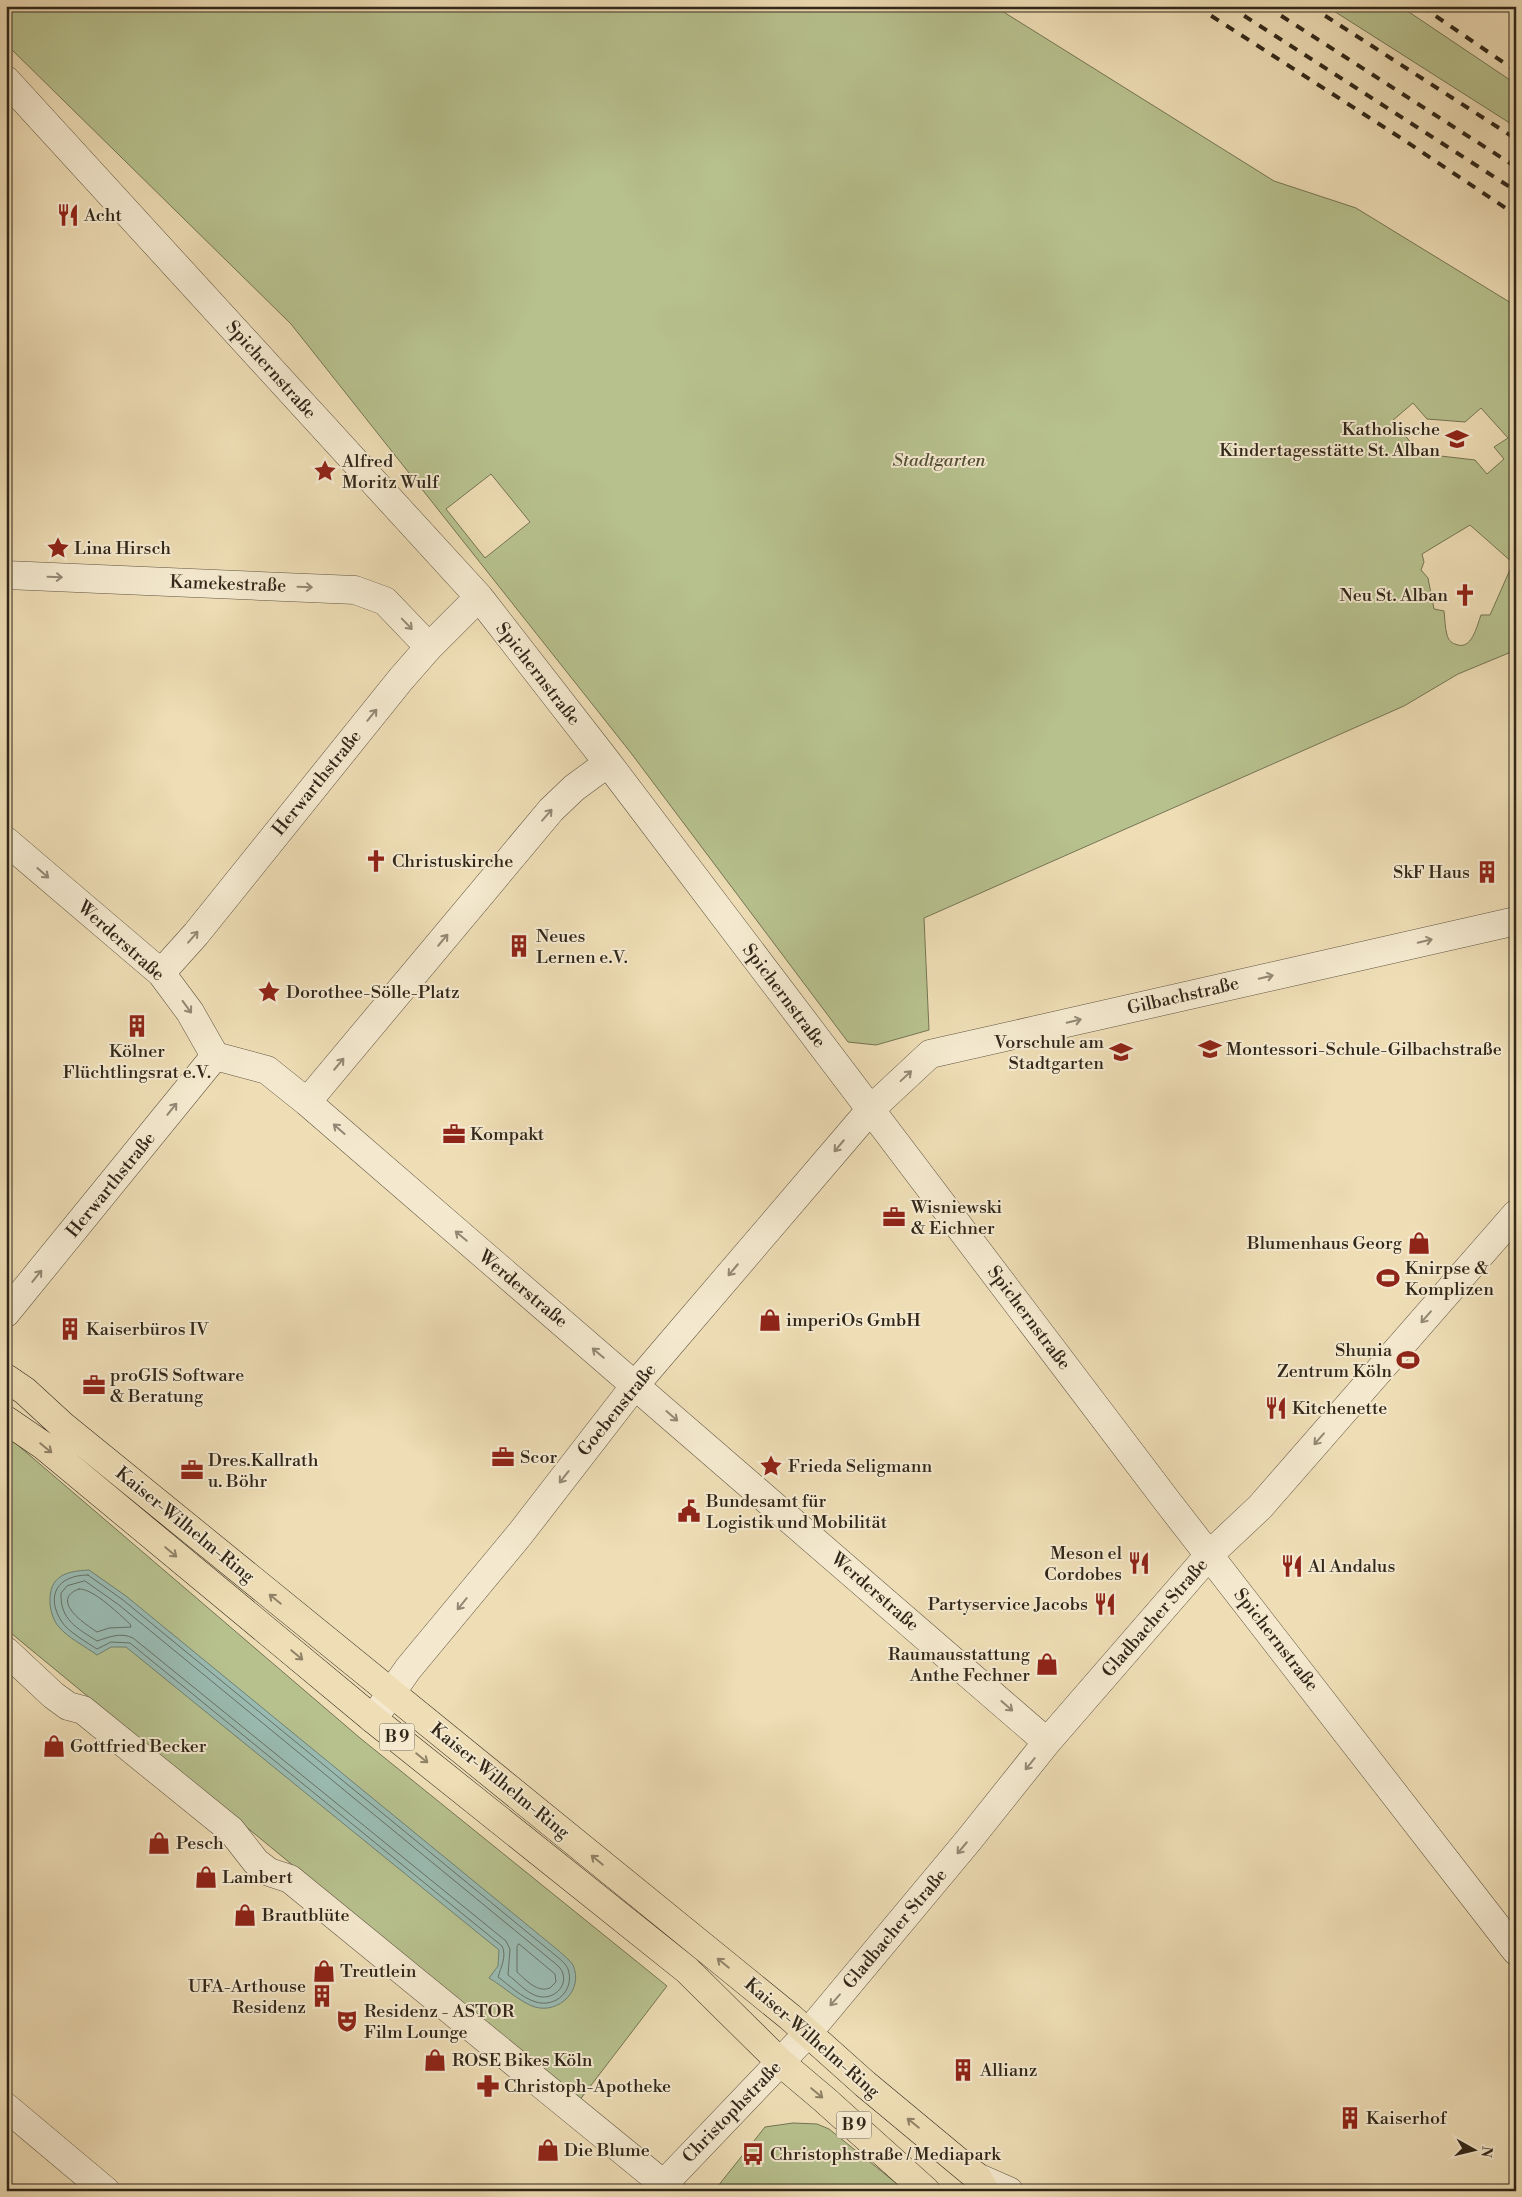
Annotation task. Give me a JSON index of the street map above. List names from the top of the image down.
{
  "streets": {
    "main road": ["Kaiser-Wilhelm-Ring", "B 9"],
    "street": [
      "Spichernstraße",
      "Kamekestraße",
      "Herwarthstraße",
      "Werderstraße",
      "Gilbachstraße",
      "Goebenstraße",
      "Gladbacher Straße",
      "Christophstraße"
    ]
  },
  "crossings": [
    ["Spichernstraße", "Herwarthstraße"],
    ["Spichernstraße", "Gilbachstraße"],
    ["Spichernstraße", "Goebenstraße"],
    ["Spichernstraße", "Gladbacher Straße"],
    ["Kamekestraße", "Herwarthstraße"],
    ["Herwarthstraße", "Werderstraße"],
    ["Werderstraße", "Goebenstraße"],
    ["Werderstraße", "Gladbacher Straße"],
    ["Gilbachstraße", "Goebenstraße"],
    ["Goebenstraße", "Kaiser-Wilhelm-Ring"],
    ["Kaiser-Wilhelm-Ring", "Gladbacher Straße"],
    ["Kaiser-Wilhelm-Ring", "Christophstraße"],
    ["Gladbacher Straße", "Christophstraße"]
  ],
  "one_way": [
    "Kamekestraße",
    "Gilbachstraße",
    "Goebenstraße",
    "Gladbacher Straße"
  ],
  "parks": ["Stadtgarten"],
  "places": {
    "restaurant": [
      "Acht",
      "Kitchenette",
      "Meson el Cordobes",
      "Al Andalus",
      "Partyservice Jacobs"
    ],
    "school or university": ["Katholische Kindertagesstätte St. Alban", "Montessori-Schule-Gilbachstraße", "Vorschule am Stadtgarten"],
    "place": [
      "Alfred Moritz Wulf",
      "Lina Hirsch",
      "Dorothee-Sölle-Platz",
      "Frieda Seligmann"
    ],
    "church": ["Neu St. Alban", "Christuskirche"],
    "building": [
      "SkF Haus",
      "Neues Lernen e.V.",
      "Kölner Flüchtlingsrat e.V.",
      "Kaiserbüros IV",
      "UFA-Arthouse Residenz",
      "Allianz",
      "Kaiserhof"
    ],
    "office": [
      "Kompakt",
      "Wisniewski & Eichner",
      "proGIS Software & Beratung",
      "Scor",
      "Dres.Kallrath u. Böhr"
    ],
    "shop": [
      "Blumenhaus Georg",
      "imperiOs GmbH",
      "Raumausstattung Anthe Fechner",
      "Gottfried Becker",
      "Pesch",
      "Lambert",
      "Brautblüte",
      "Treutlein",
      "ROSE Bikes Köln",
      "Die Blume"
    ],
    "sports": ["Knirpse & Komplizen", "Shunia Zentrum Köln"],
    "public building": ["Bundesamt für Logistik und Mobilität"],
    "theatre": ["Residenz - ASTOR Film Lounge"],
    "pharmacy": ["Christoph-Apotheke"],
    "bus stop": ["Christophstraße / Mediapark"]
  },
  "north": "right"
}
